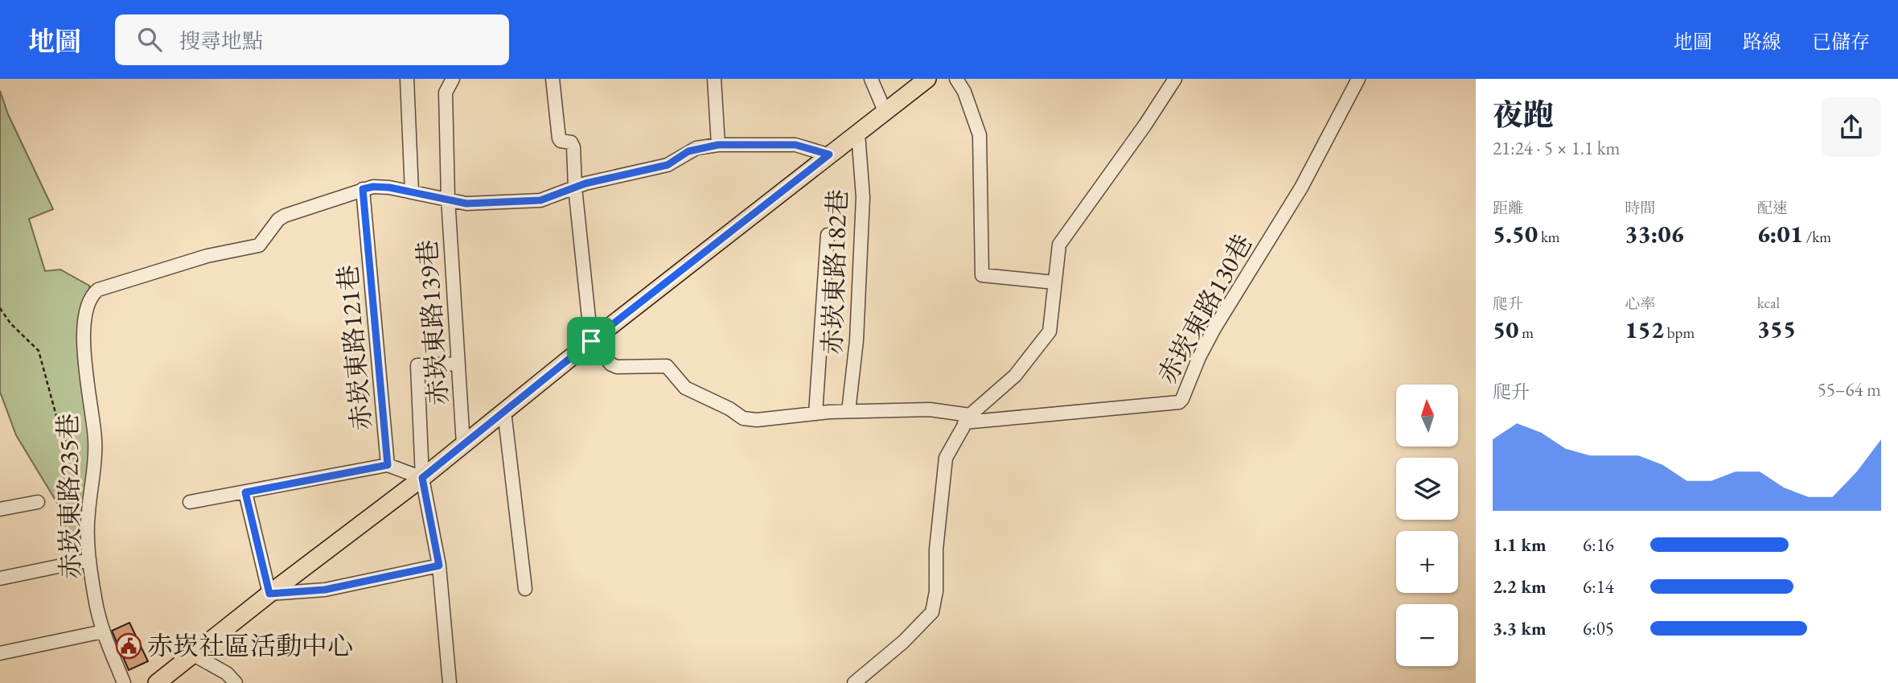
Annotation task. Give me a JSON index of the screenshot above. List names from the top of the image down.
{
  "streets": {
    "street": [
      "赤崁東路182巷",
      "赤崁東路130巷",
      "赤崁東路139巷",
      "赤崁東路121巷",
      "赤崁東路235巷"
    ]
  },
  "crossings": [
    ["赤崁東路182巷", "赤崁東路130巷"],
    ["赤崁東路139巷", "赤崁東路235巷"],
    ["赤崁東路121巷", "赤崁東路235巷"]
  ],
  "places": {
    "public building": ["赤崁社區活動中心"]
  },
  "north": "top",
  "page": {
    "header": "地圖",
    "search": "搜尋地點",
    "nav": ["地圖", "路線", "已儲存"],
    "heading": ["夜跑", "21:24 · 5 × 1.1 km"],
    "stats": [
      ["距離", "5.50 km"],
      ["時間", "33:06"],
      ["配速", "6:01 /km"],
      ["爬升", "50 m"],
      ["心率", "152 bpm"],
      ["kcal", "355"]
    ],
    "chart": ["爬升", "55–64 m"],
    "map_buttons": ["+", "−"],
    "list": [
      {
        "name": "1.1 km",
        "note": "6:16"
      },
      {
        "name": "2.2 km",
        "note": "6:14"
      },
      {
        "name": "3.3 km",
        "note": "6:05"
      }
    ]
  }
}
